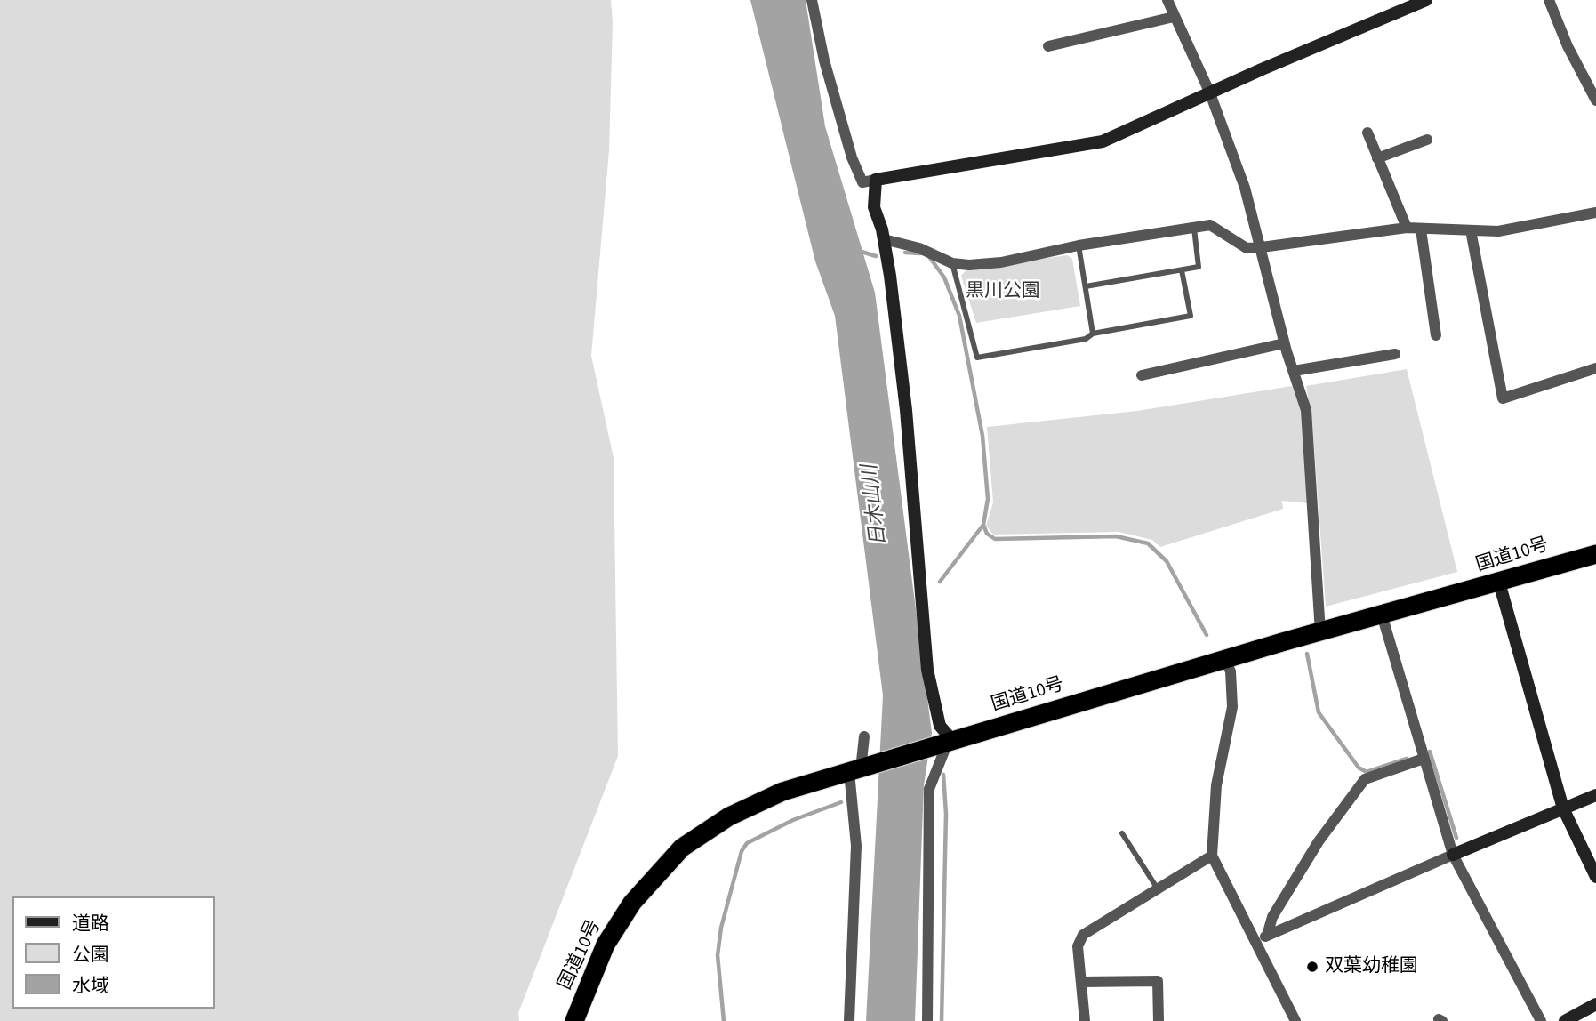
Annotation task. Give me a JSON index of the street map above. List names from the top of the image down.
{
  "streets": {
    "highway": ["国道10号"]
  },
  "water": ["日木山川"],
  "parks": ["黒川公園"],
  "places": ["双葉幼稚園"],
  "legend": ["道路", "公園", "水域"]
}
